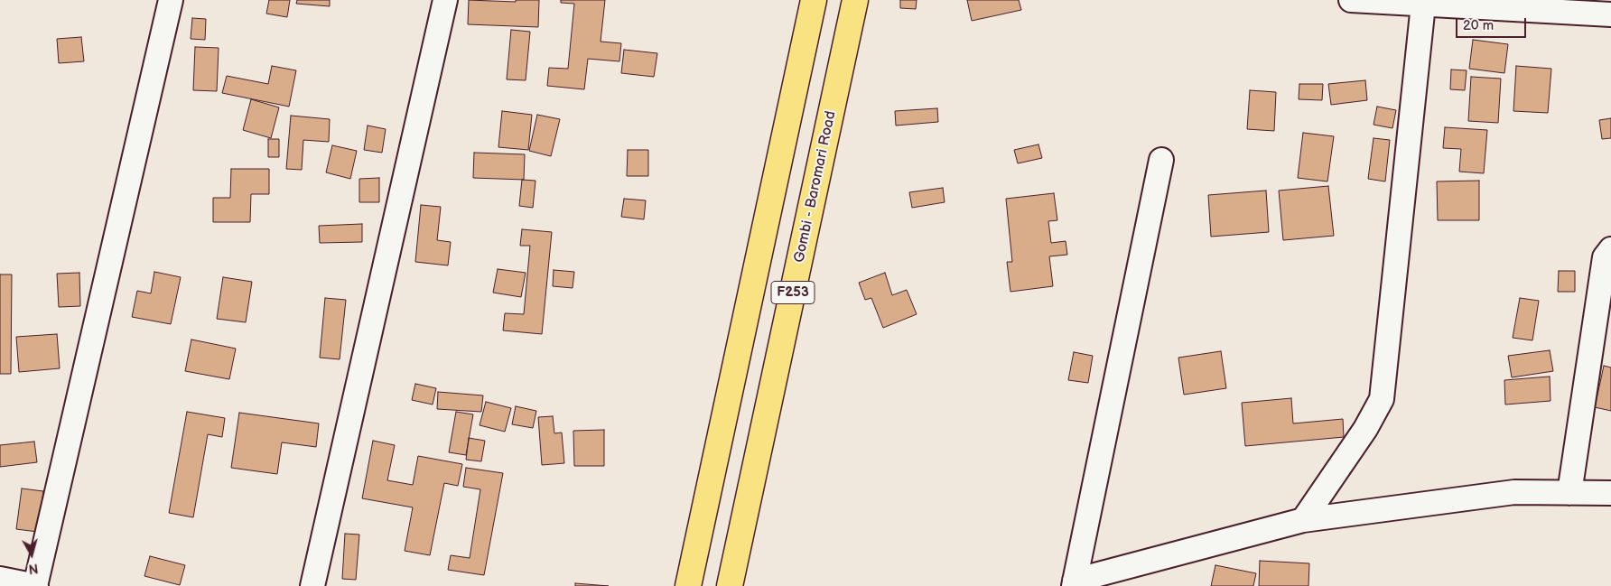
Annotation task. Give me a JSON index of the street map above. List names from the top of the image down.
{
  "streets": {
    "main road": ["Gombi - Baromari Road", "F253"]
  },
  "scale_bar": "20 m",
  "north": "bottom"
}
